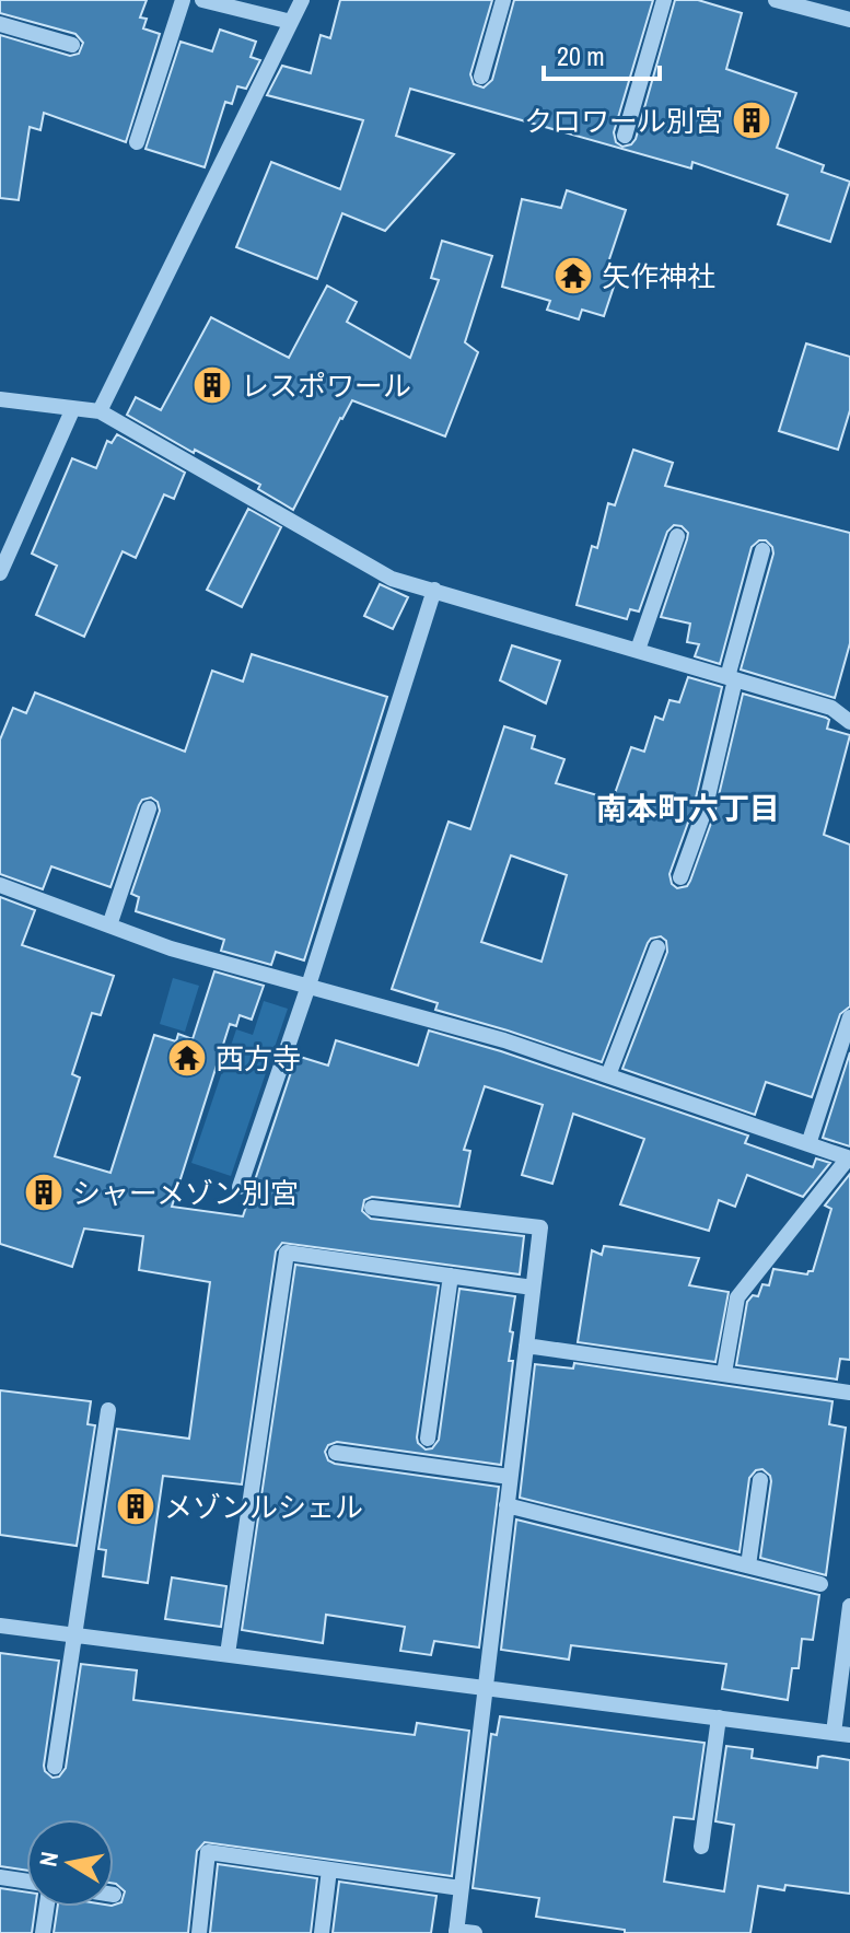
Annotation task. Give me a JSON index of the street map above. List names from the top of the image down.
{
  "districts": ["南本町六丁目"],
  "places": {
    "building": [
      "クロワール別宮",
      "レスポワール",
      "シャーメゾン別宮",
      "メゾンルシェル"
    ],
    "temple": ["矢作神社", "西方寺"]
  },
  "scale_bar": "20 m",
  "north": "left"
}
